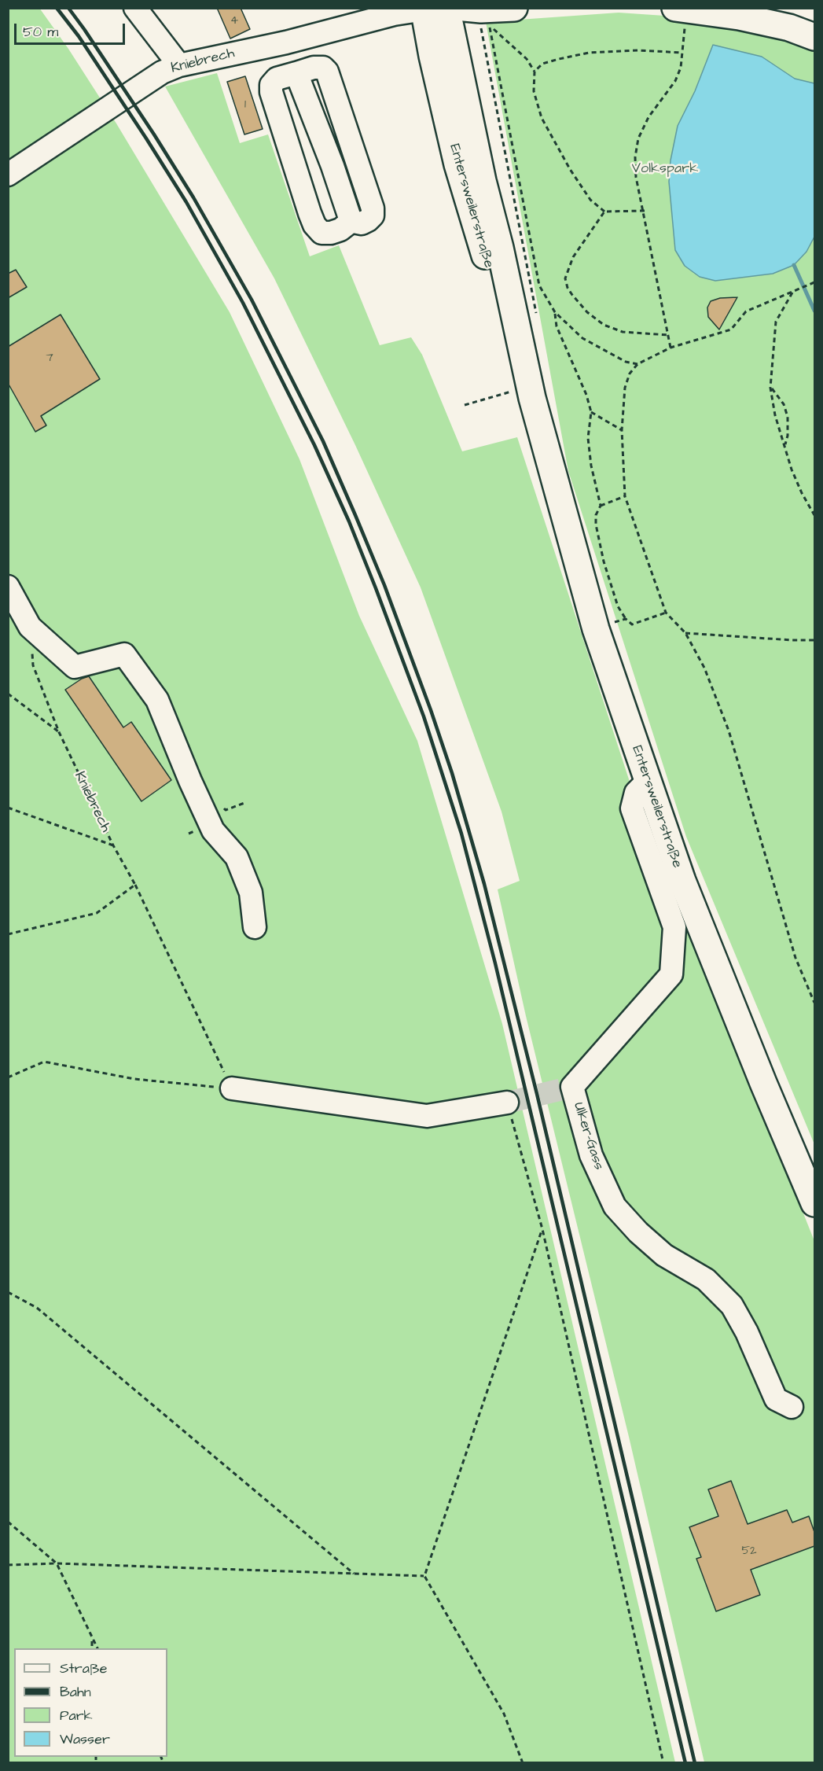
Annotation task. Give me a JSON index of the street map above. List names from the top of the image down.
{
  "streets": {
    "main road": ["Entersweilerstraße"],
    "street": ["Kniebrech", "Ulker-Gass"]
  },
  "crossings": [
    ["Kniebrech", "Entersweilerstraße"],
    ["Entersweilerstraße", "Ulker-Gass"]
  ],
  "parks": ["Volkspark"],
  "house_numbers": [
    "4",
    "1",
    "7",
    "52"
  ],
  "legend": [
    "Straße",
    "Bahn",
    "Park",
    "Wasser"
  ],
  "scale_bar": "50 m"
}
